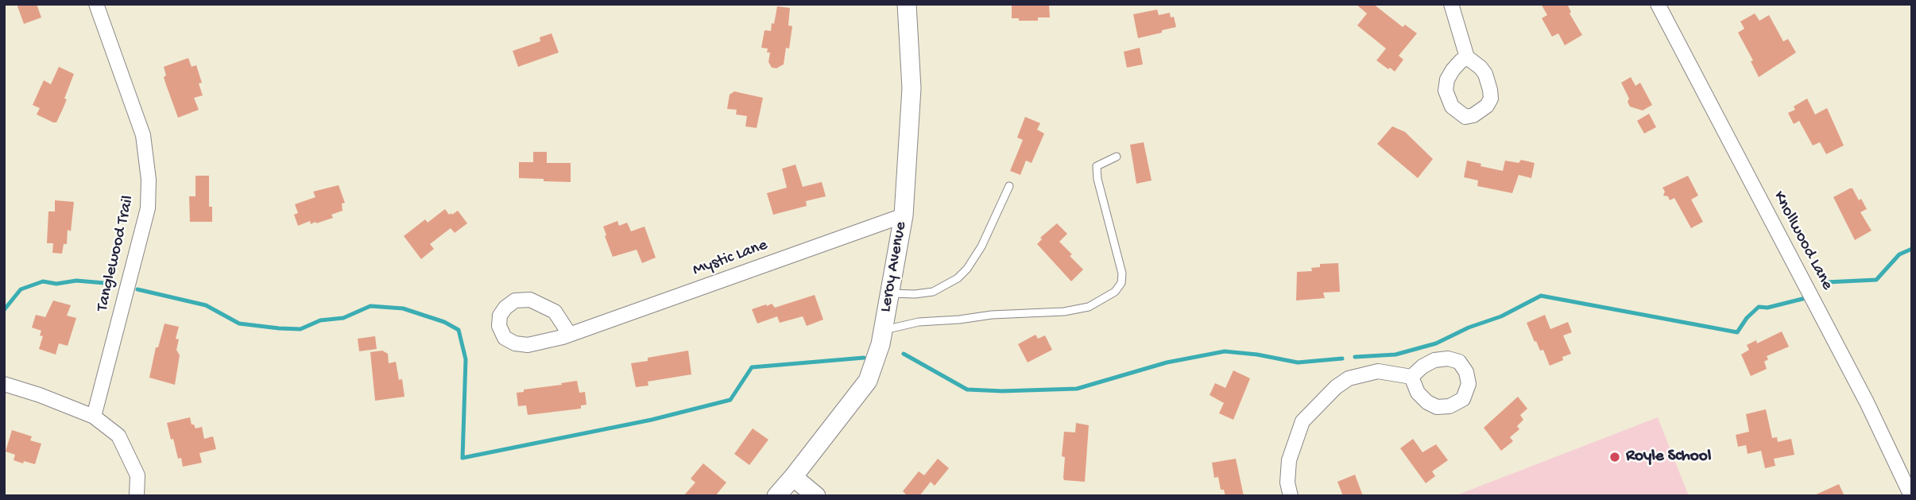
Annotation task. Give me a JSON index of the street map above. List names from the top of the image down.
{
  "streets": {
    "street": [
      "Knollwood Lane",
      "Tanglewood Trail",
      "Mystic Lane",
      "Leroy Avenue"
    ]
  },
  "crossings": [
    ["Mystic Lane", "Leroy Avenue"]
  ],
  "places": ["Royle School"]
}
